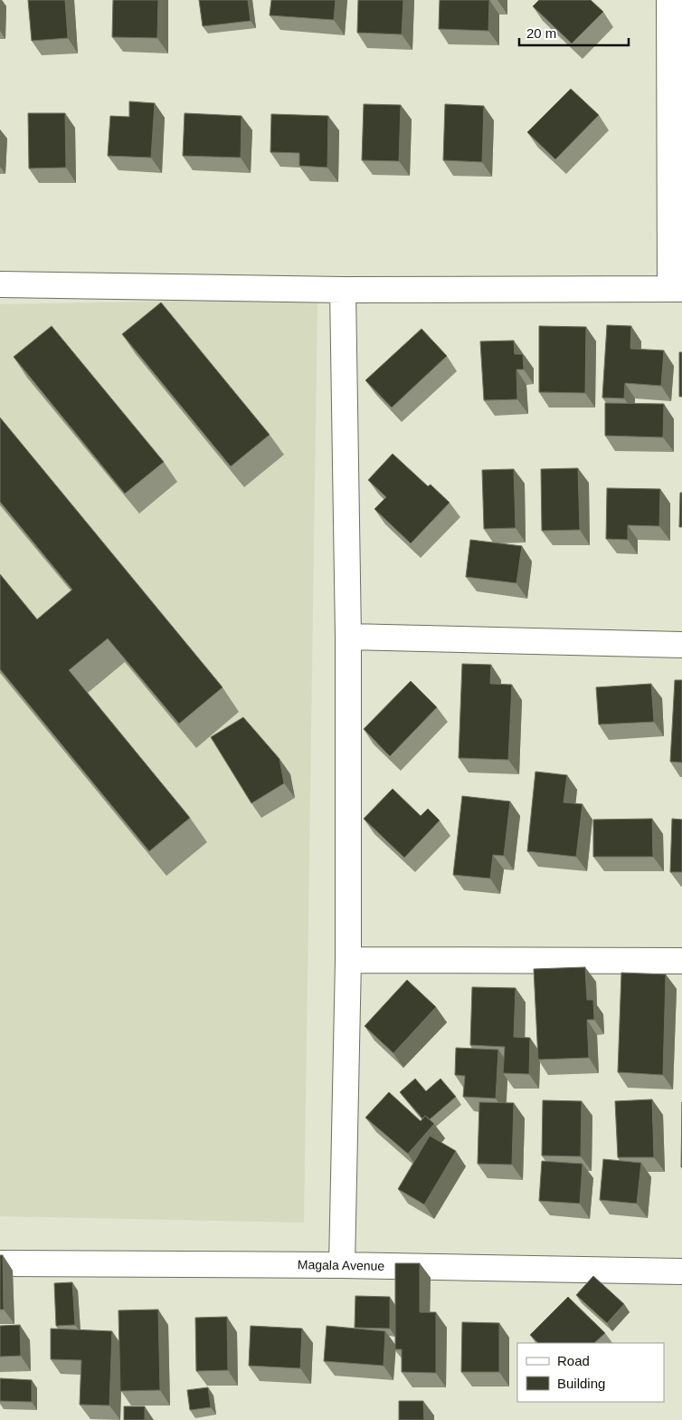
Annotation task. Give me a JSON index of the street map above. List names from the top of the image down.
{
  "streets": {
    "street": ["Magala Avenue"]
  },
  "legend": ["Road", "Building"],
  "scale_bar": "20 m"
}
